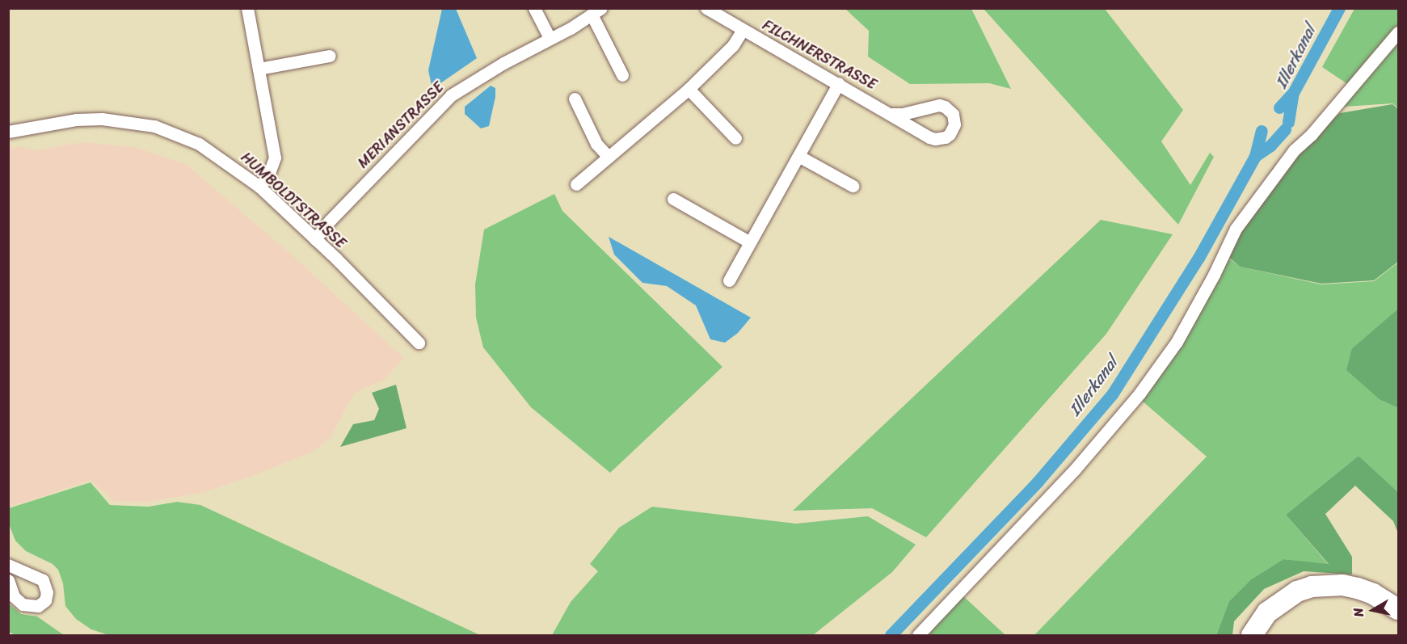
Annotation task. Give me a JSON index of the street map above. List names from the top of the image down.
{
  "streets": {
    "street": ["FILCHNERSTRASSE", "MERIANSTRASSE", "HUMBOLDTSTRASSE"]
  },
  "crossings": [
    ["MERIANSTRASSE", "HUMBOLDTSTRASSE"]
  ],
  "water": ["Illerkanal"],
  "north": "left"
}
